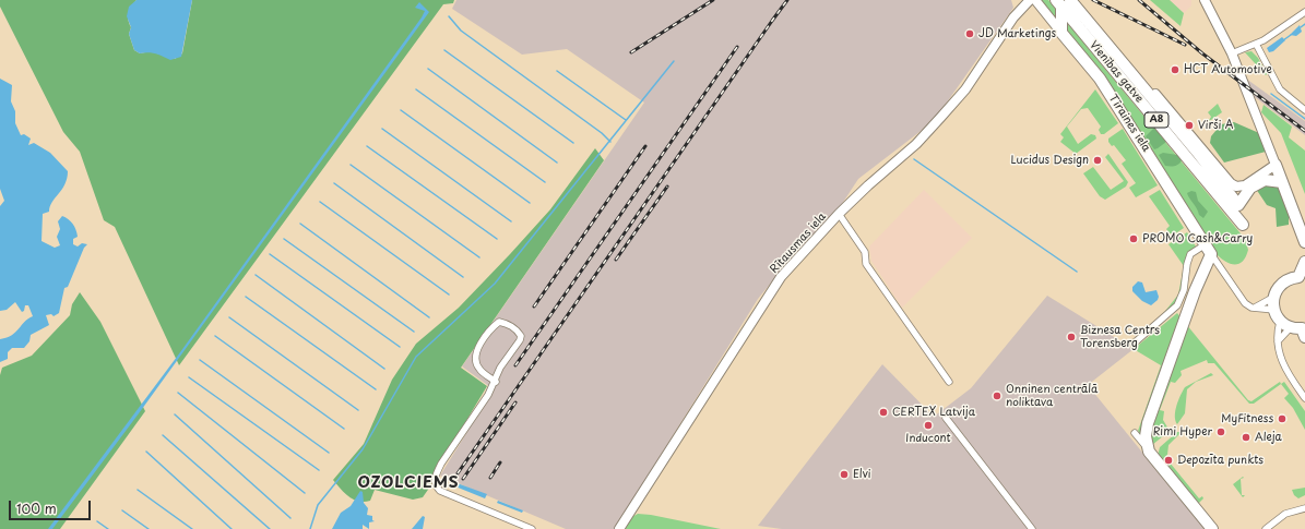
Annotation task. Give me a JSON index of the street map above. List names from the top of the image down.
{
  "streets": {
    "highway": ["Vienības gatve", "A8", "Tīraines iela"],
    "street": ["Rītausmas iela"]
  },
  "districts": ["OZOLCIEMS"],
  "places": [
    "JD Marketings",
    "HCT Automotive",
    "Virši A",
    "Lucidus Design",
    "PROMO Cash&Carry",
    "Biznesa Centrs Torensberg",
    "Onninen centrālā noliktava",
    "CERTEX Latvija",
    "MyFitness",
    "Inducont",
    "Rimi Hyper",
    "Aleja",
    "Depozīta punkts",
    "Elvi"
  ],
  "scale_bar": "100 m"
}
